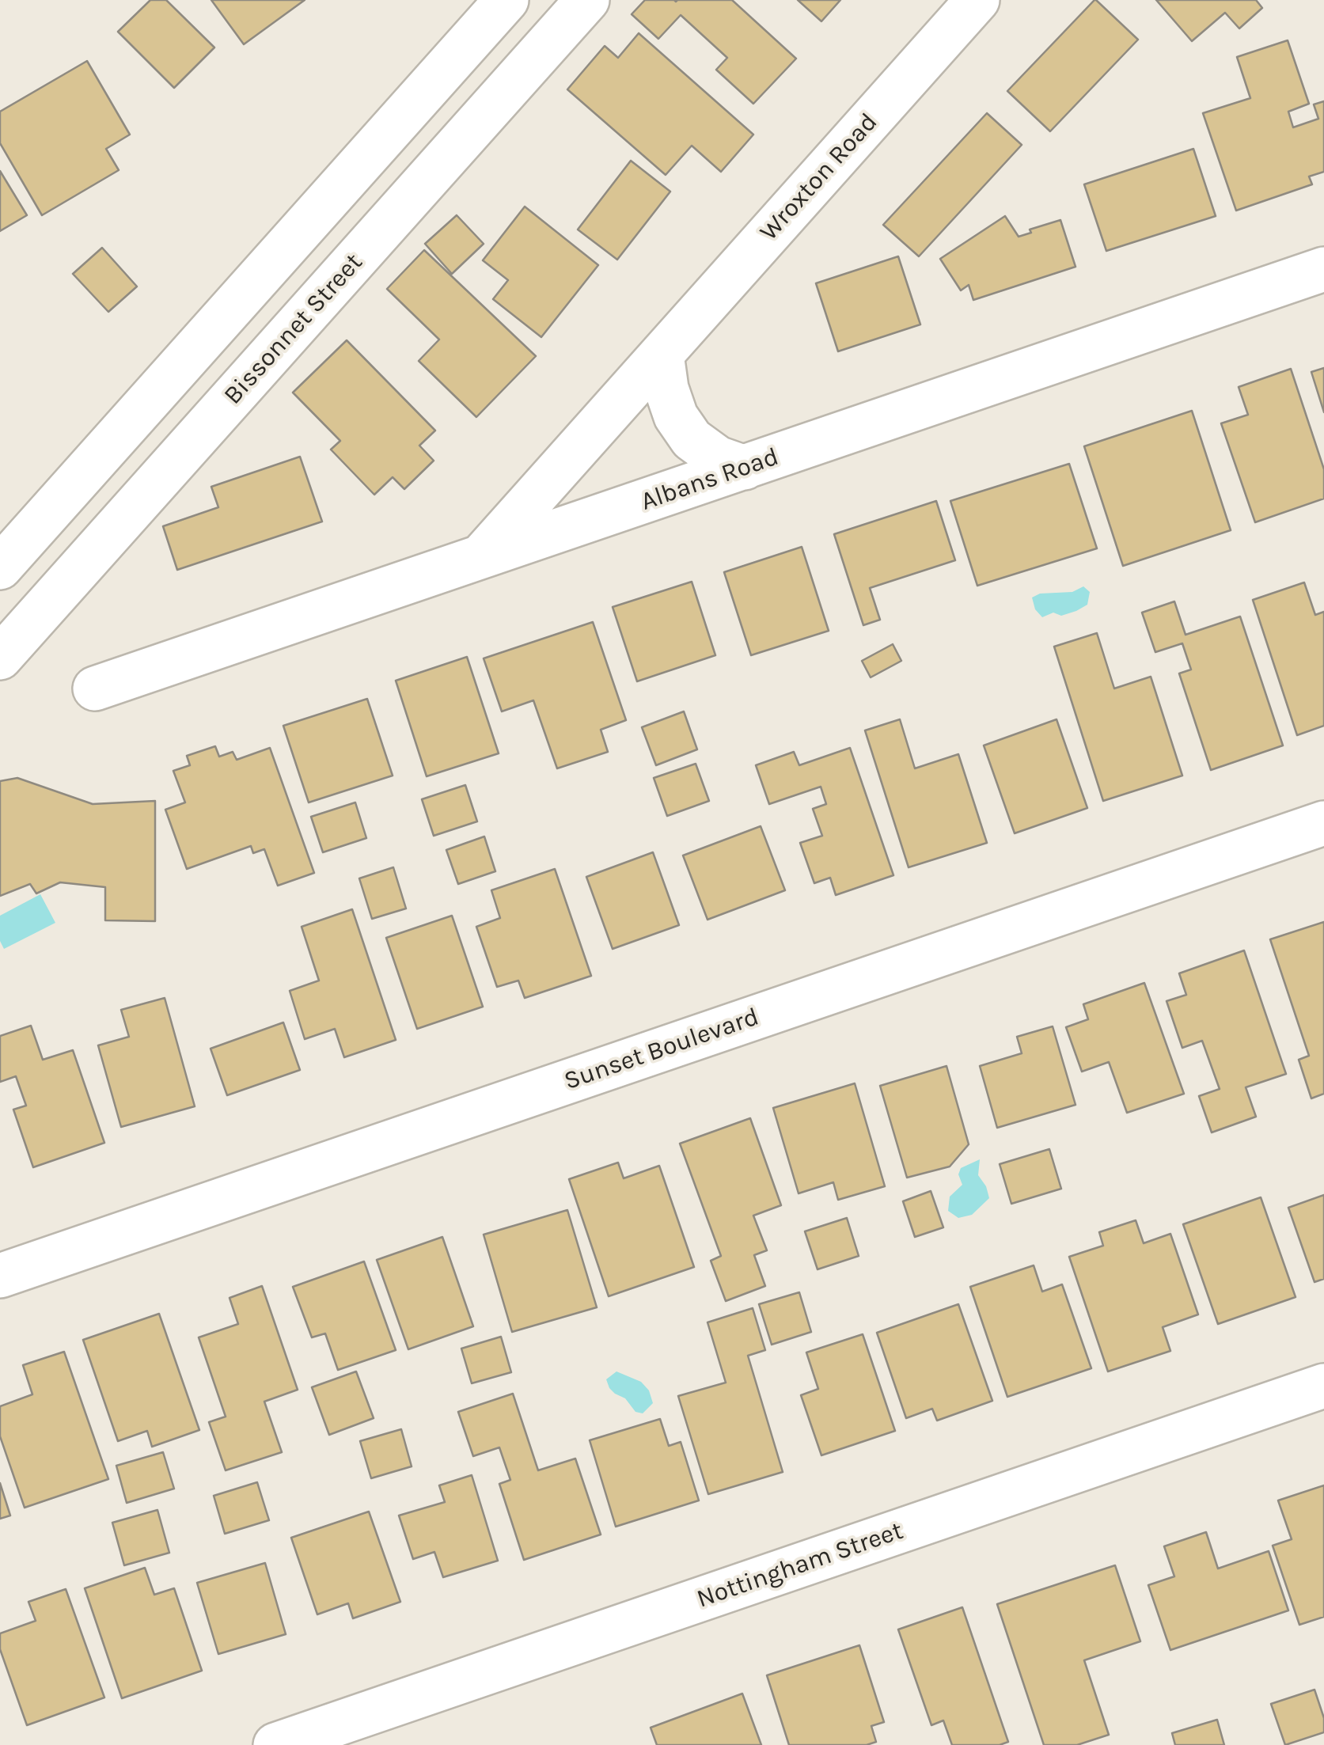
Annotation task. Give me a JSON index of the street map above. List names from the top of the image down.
{
  "streets": {
    "street": [
      "Wroxton Road",
      "Bissonnet Street",
      "Albans Road",
      "Sunset Boulevard",
      "Nottingham Street"
    ]
  },
  "crossings": [
    ["Wroxton Road", "Albans Road"]
  ]
}
